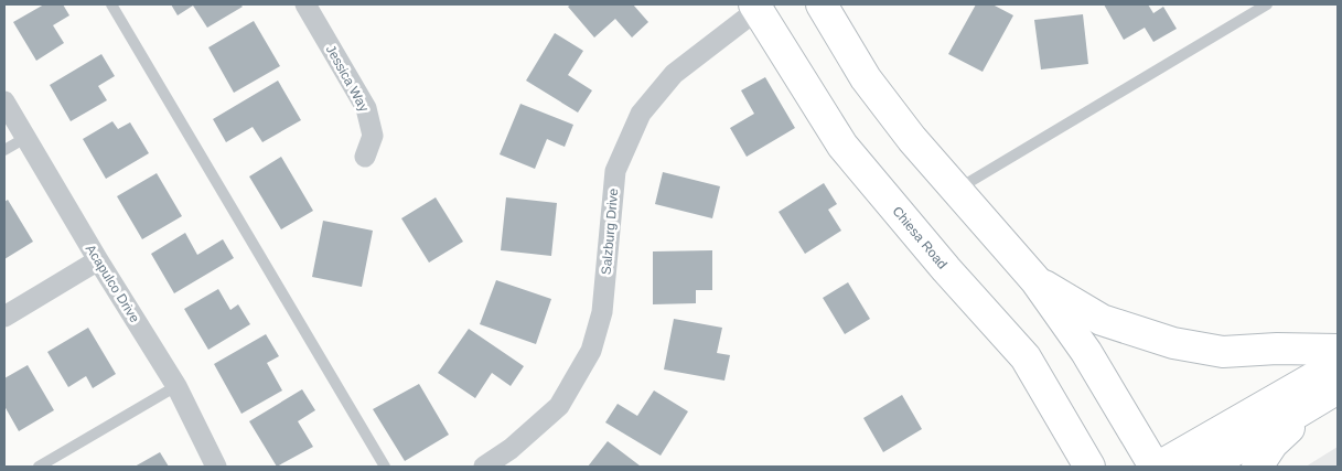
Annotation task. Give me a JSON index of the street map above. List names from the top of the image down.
{
  "streets": {
    "main road": ["Chiesa Road"],
    "street": ["Jessica Way", "Salzburg Drive", "Acapulco Drive"]
  },
  "crossings": [
    ["Salzburg Drive", "Chiesa Road"]
  ]
}
